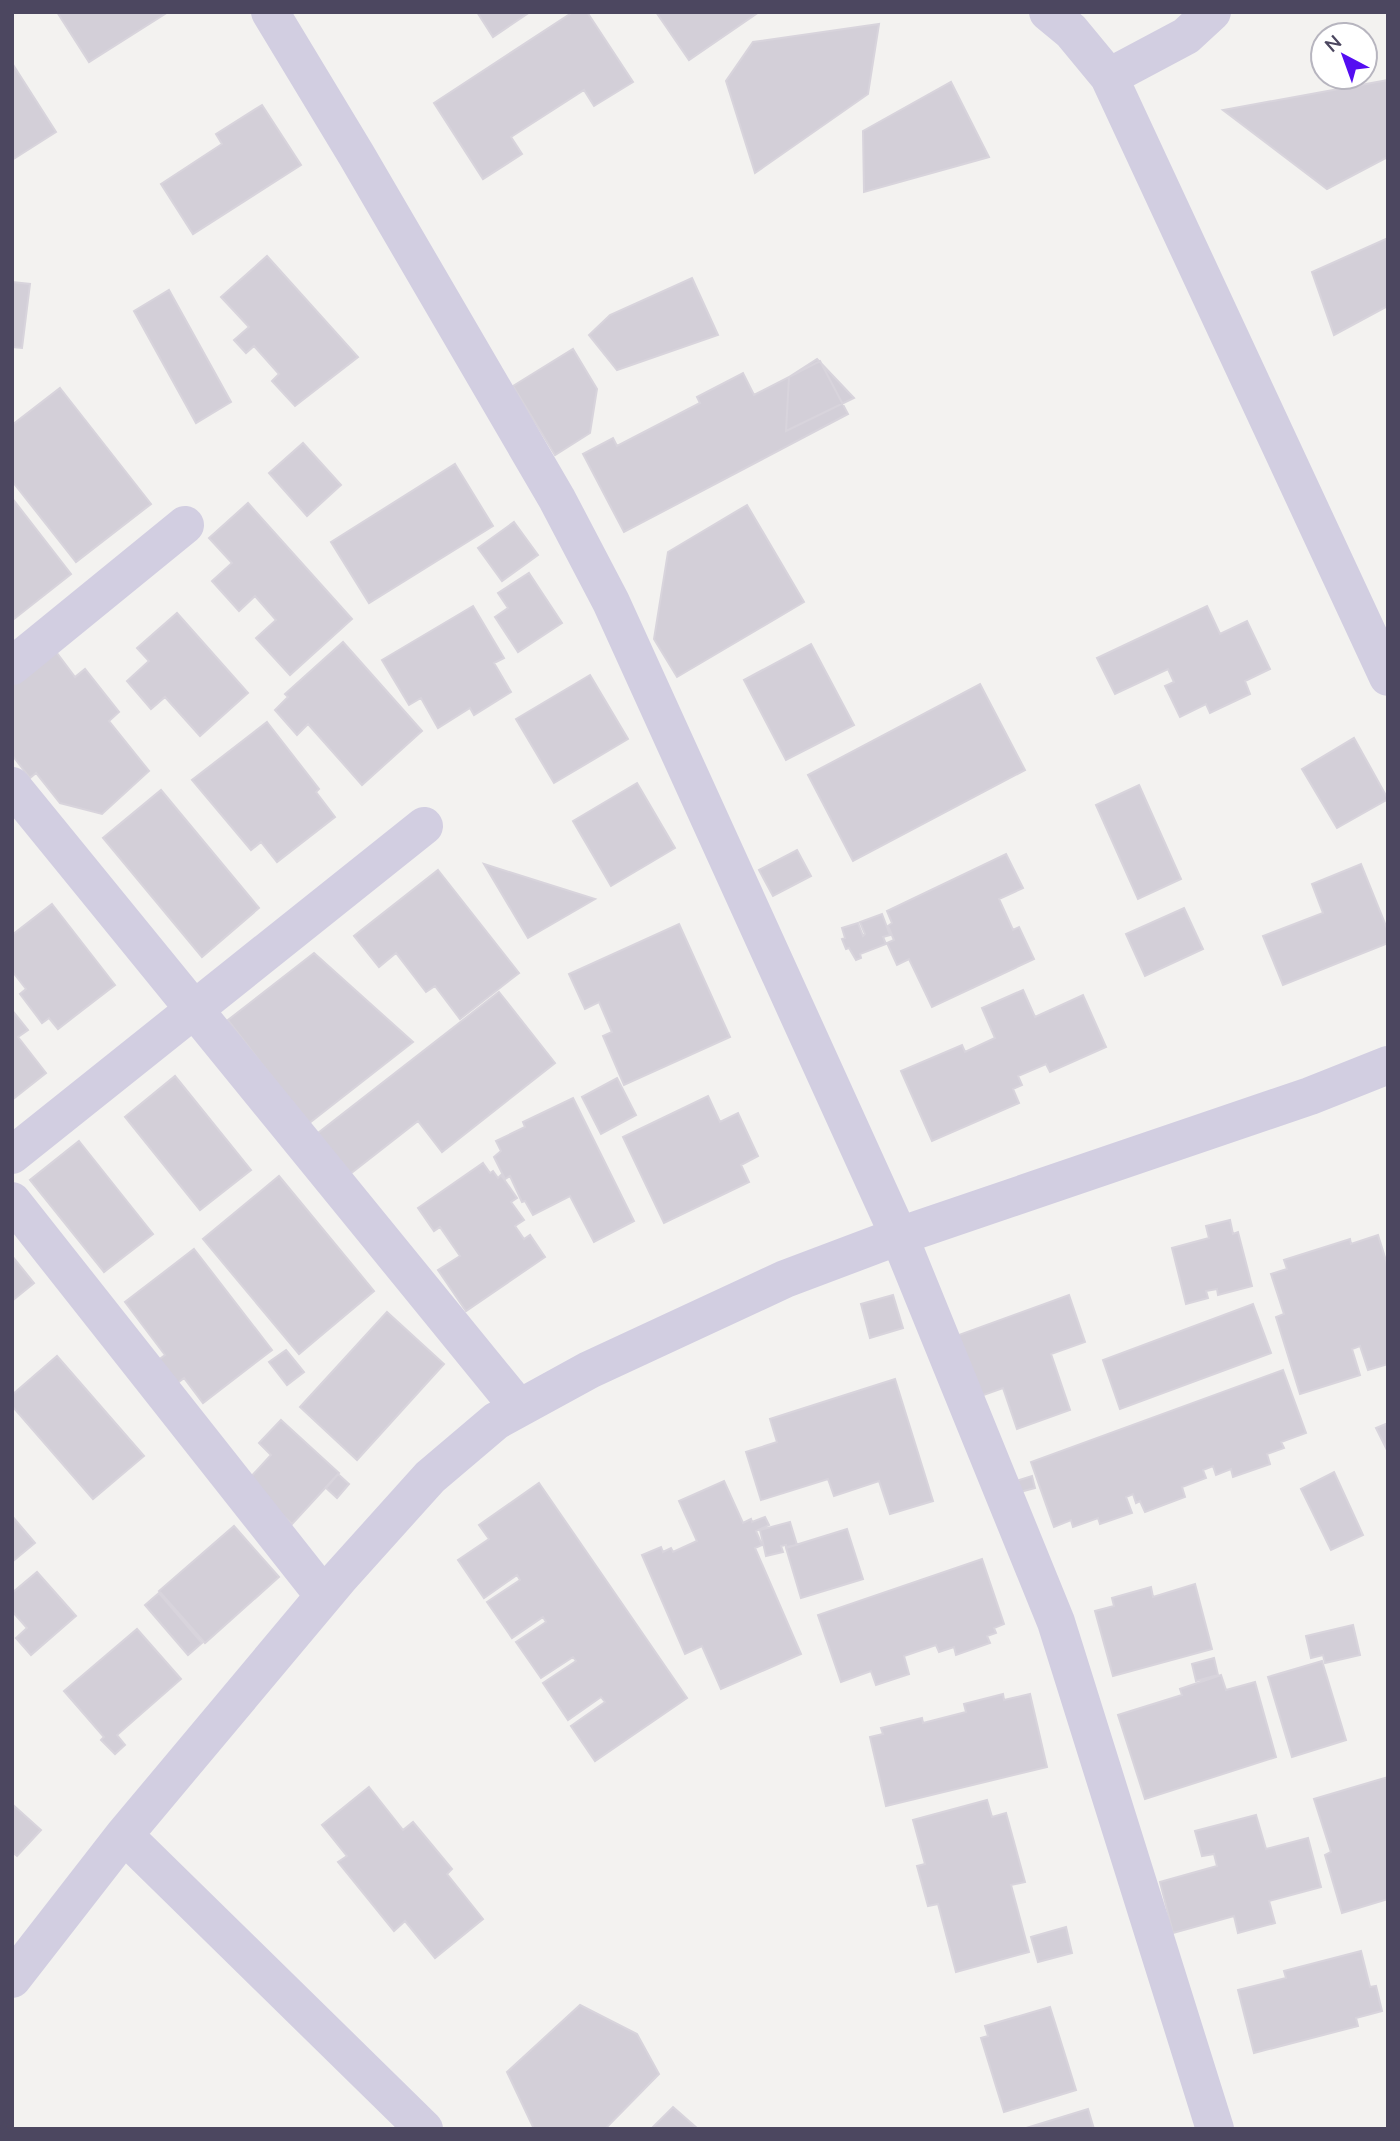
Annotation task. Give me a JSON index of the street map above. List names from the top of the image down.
{
  "north": "top left"
}
